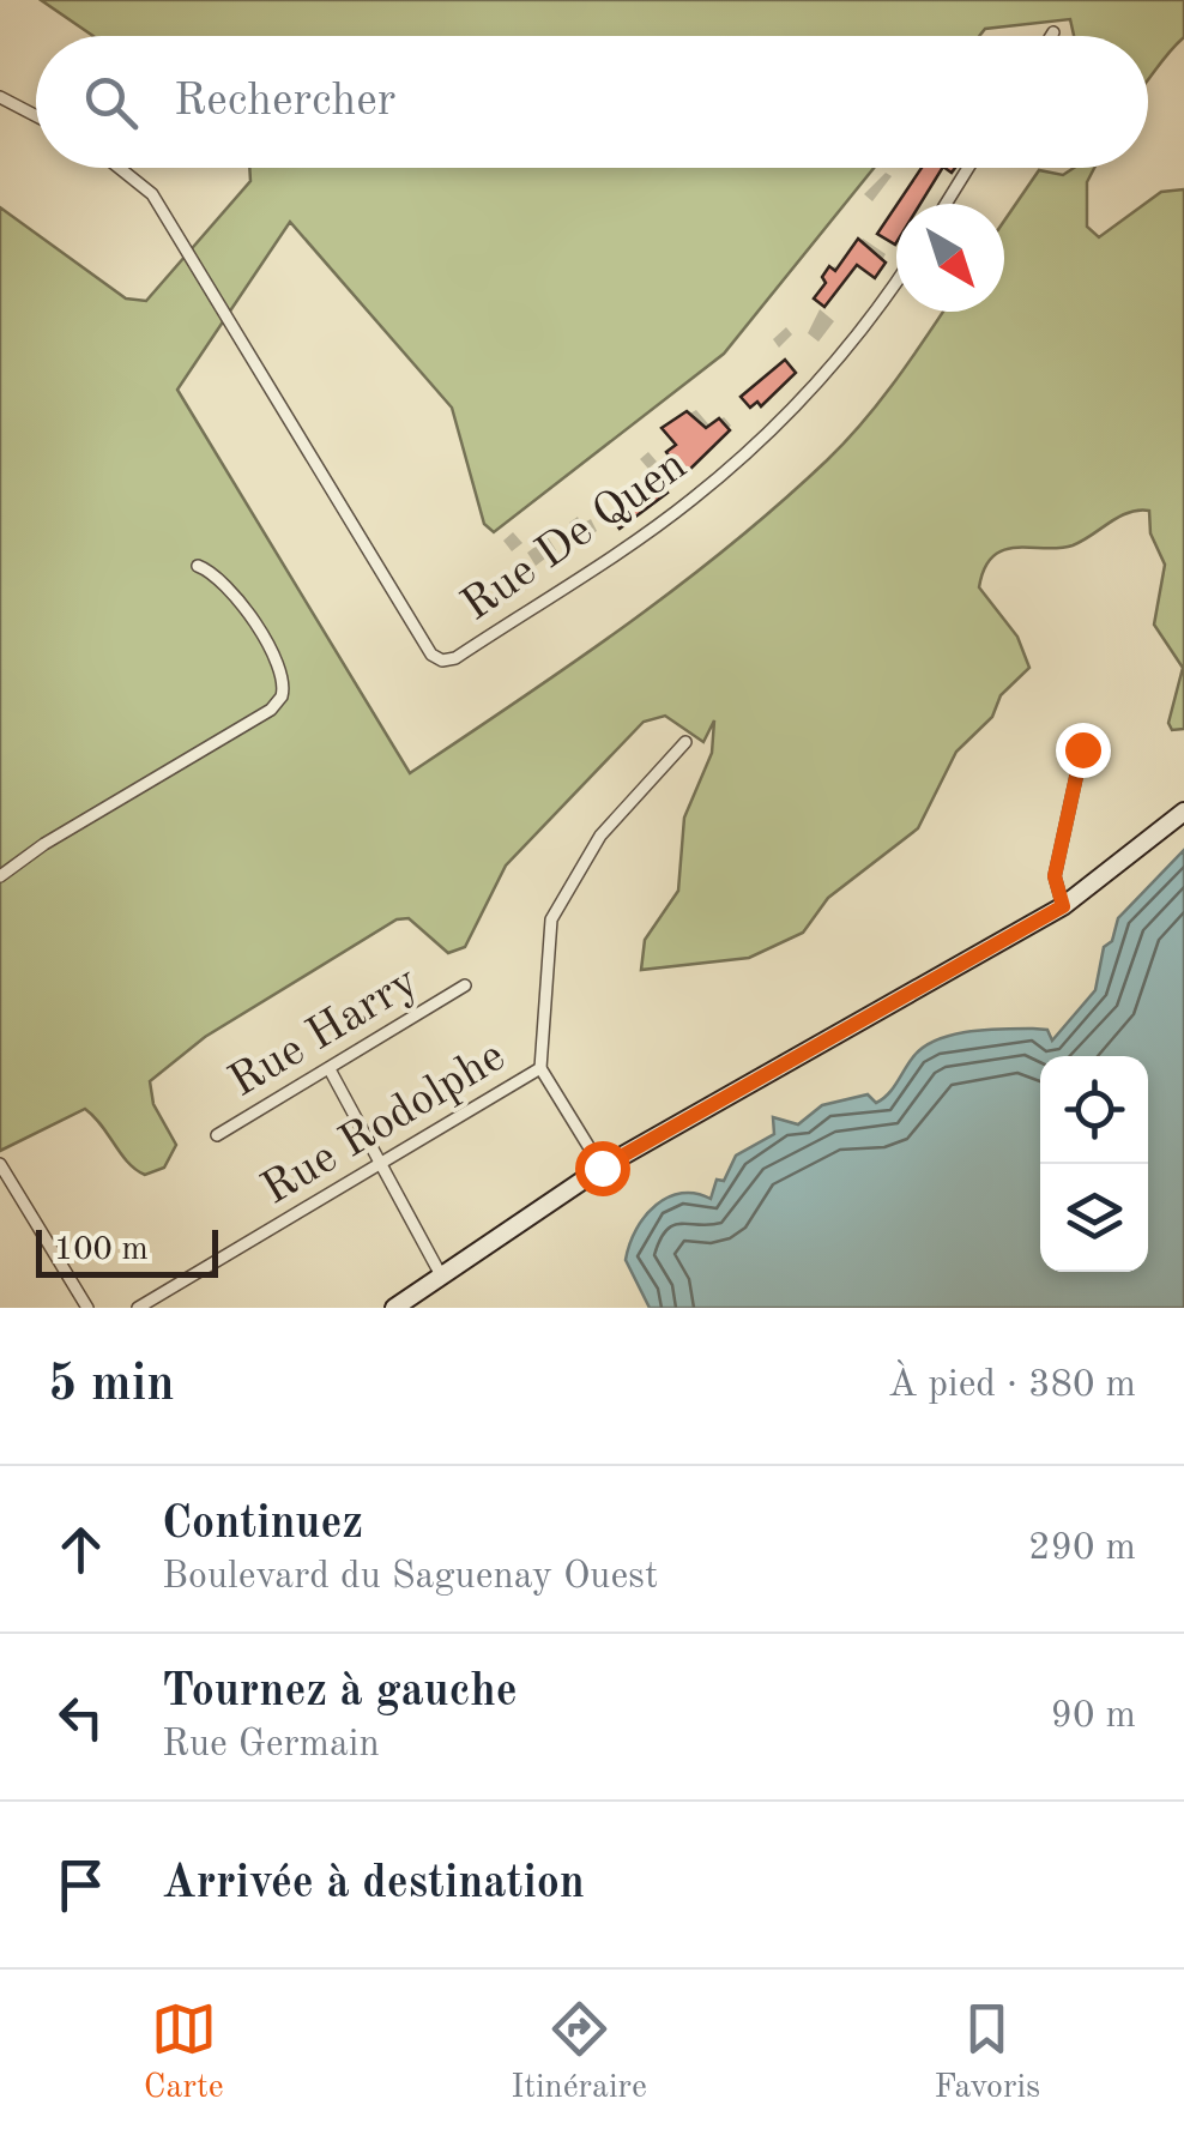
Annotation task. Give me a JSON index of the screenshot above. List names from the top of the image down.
{
  "streets": {
    "street": ["Rue De Quen", "Rue Harry", "Rue Rodolphe"]
  },
  "scale_bar": "100 m",
  "north": "bottom right",
  "page": {
    "search": "Rechercher",
    "scale": "100 m",
    "heading": ["5 min", "À pied · 380 m"],
    "list": [
      ["Continuez", "Boulevard du Saguenay Ouest", "290 m"],
      ["Tournez à gauche", "Rue Germain", "90 m"],
      "Arrivée à destination"
    ],
    "nav": ["Carte", "Itinéraire", "Favoris"]
  }
}
